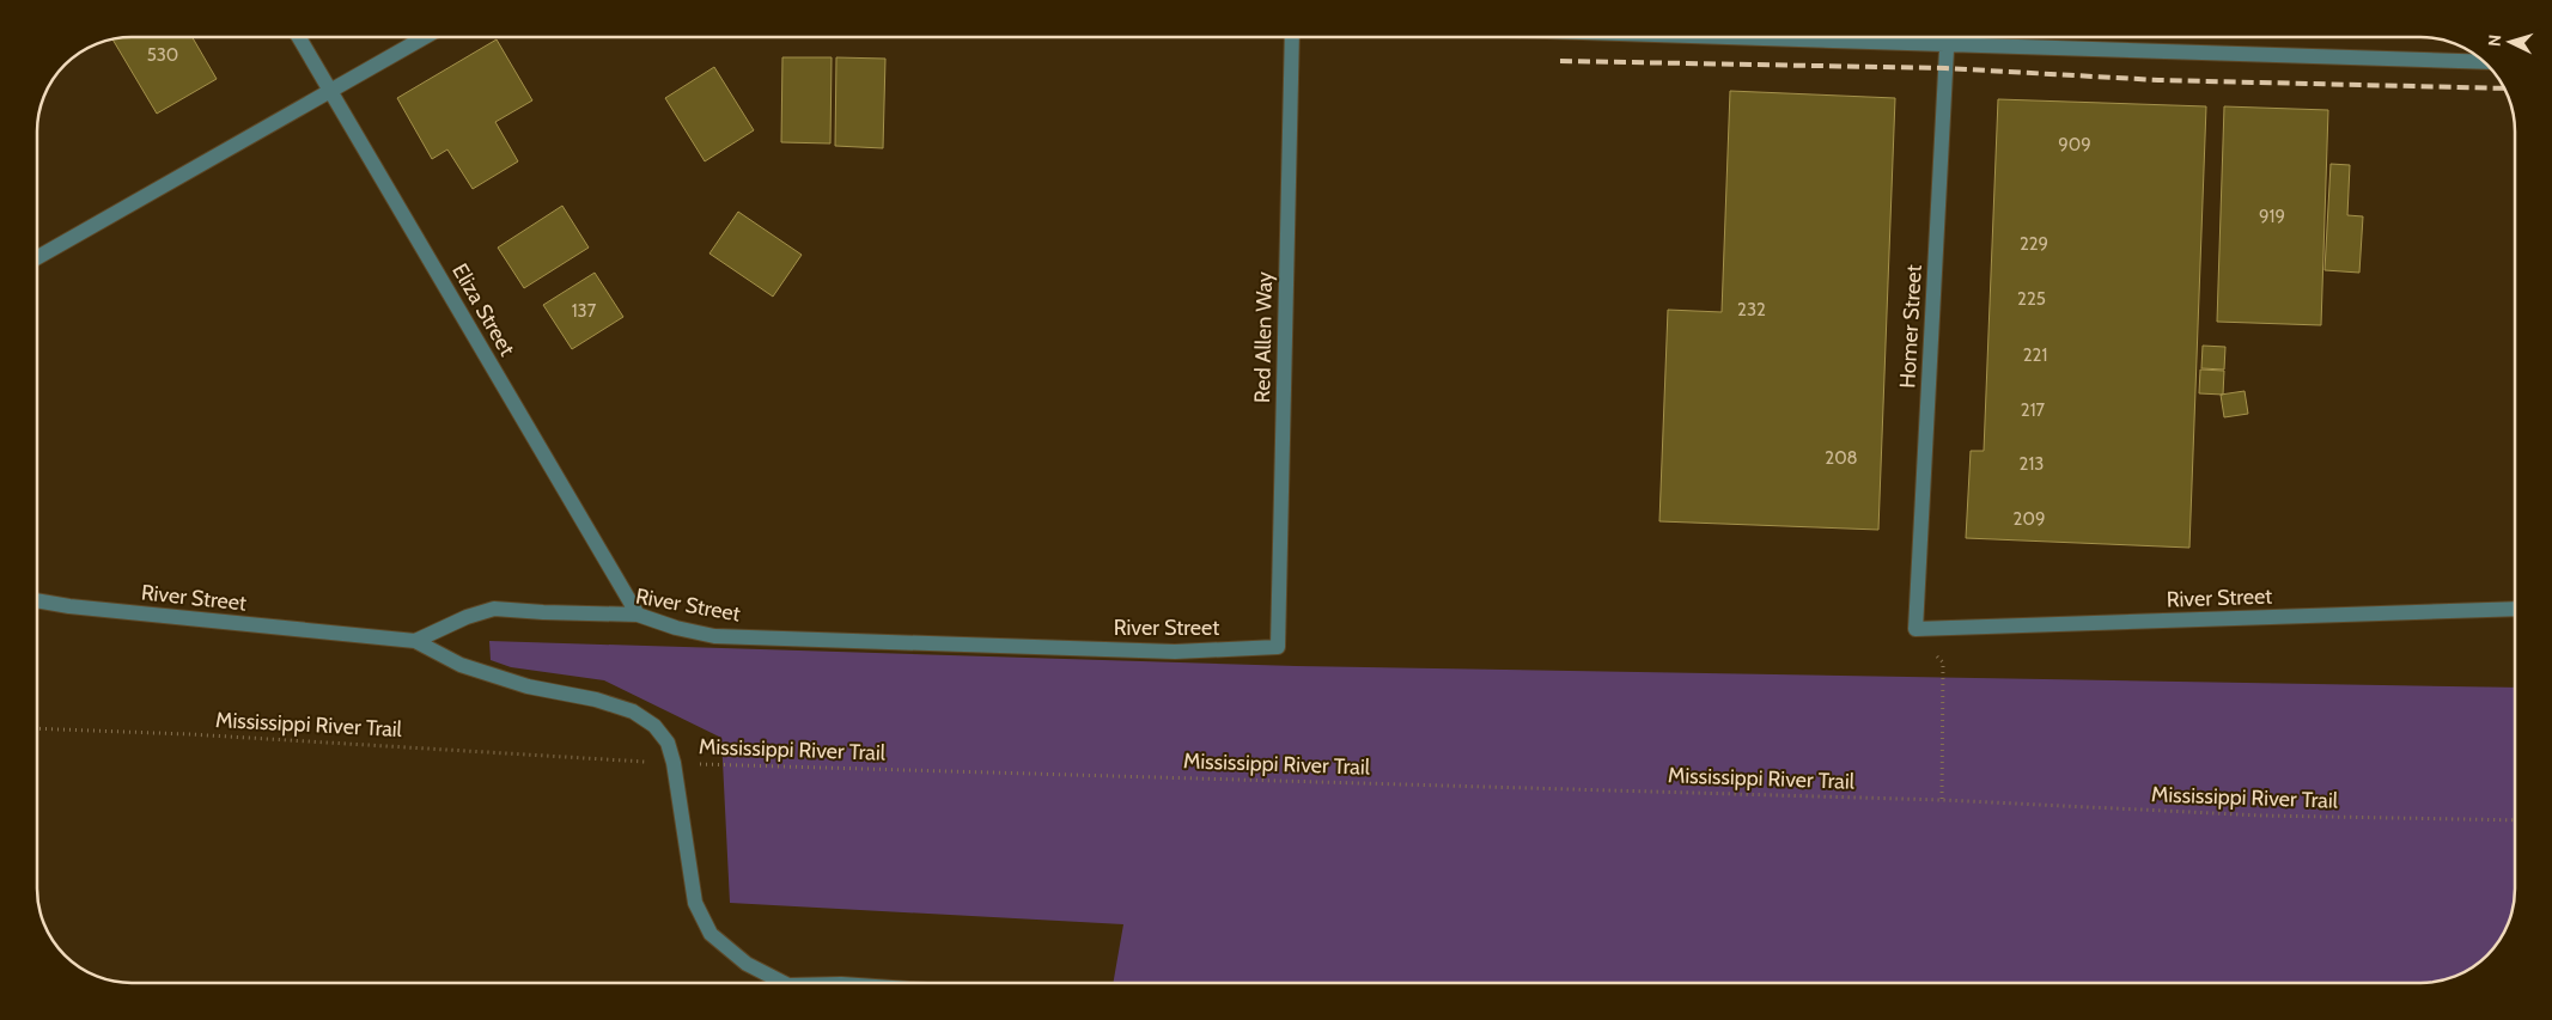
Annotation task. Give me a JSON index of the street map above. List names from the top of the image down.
{
  "streets": {
    "street": [
      "Eliza Street",
      "Homer Street",
      "Red Allen Way",
      "River Street"
    ],
    "path": ["Mississippi River Trail"]
  },
  "crossings": [
    ["Eliza Street", "River Street"],
    ["Homer Street", "River Street"],
    ["Red Allen Way", "River Street"]
  ],
  "house_numbers": [
    "530",
    "909",
    "919",
    "229",
    "225",
    "232",
    "137",
    "221",
    "217",
    "208",
    "213",
    "209"
  ],
  "north": "left"
}
